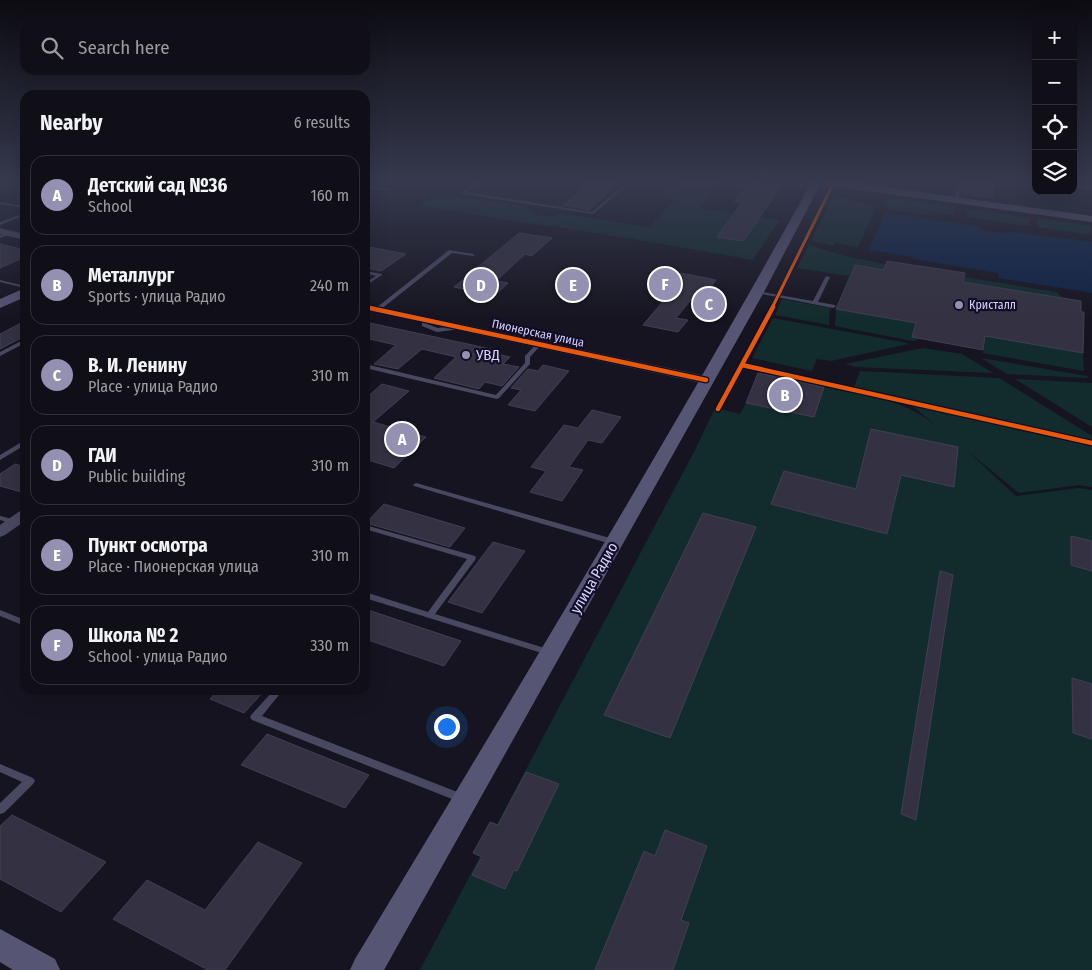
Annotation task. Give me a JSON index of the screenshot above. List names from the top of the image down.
{
  "streets": {
    "main road": ["улица Радио"],
    "street": ["Пионерская улица"]
  },
  "crossings": [
    ["Пионерская улица", "улица Радио"]
  ],
  "places": ["Кристалл", "УВД"],
  "page": {
    "map_buttons": ["+", "−"],
    "search": "Search here",
    "heading": ["Nearby", "6 results"],
    "list": [
      {
        "mark": "A",
        "name": "Детский сад №36",
        "note": "School",
        "value": "160 m"
      },
      {
        "mark": "B",
        "name": "Металлург",
        "note": "Sports · улица Радио",
        "value": "240 m"
      },
      {
        "mark": "C",
        "name": "В. И. Ленину",
        "note": "Place · улица Радио",
        "value": "310 m"
      },
      {
        "mark": "D",
        "name": "ГАИ",
        "note": "Public building",
        "value": "310 m"
      },
      {
        "mark": "E",
        "name": "Пункт осмотра",
        "note": "Place · Пионерская улица",
        "value": "310 m"
      },
      {
        "mark": "F",
        "name": "Школа № 2",
        "note": "School · улица Радио",
        "value": "330 m"
      }
    ],
    "pins": [
      "F",
      "D",
      "E",
      "C",
      "B",
      "A"
    ]
  }
}
